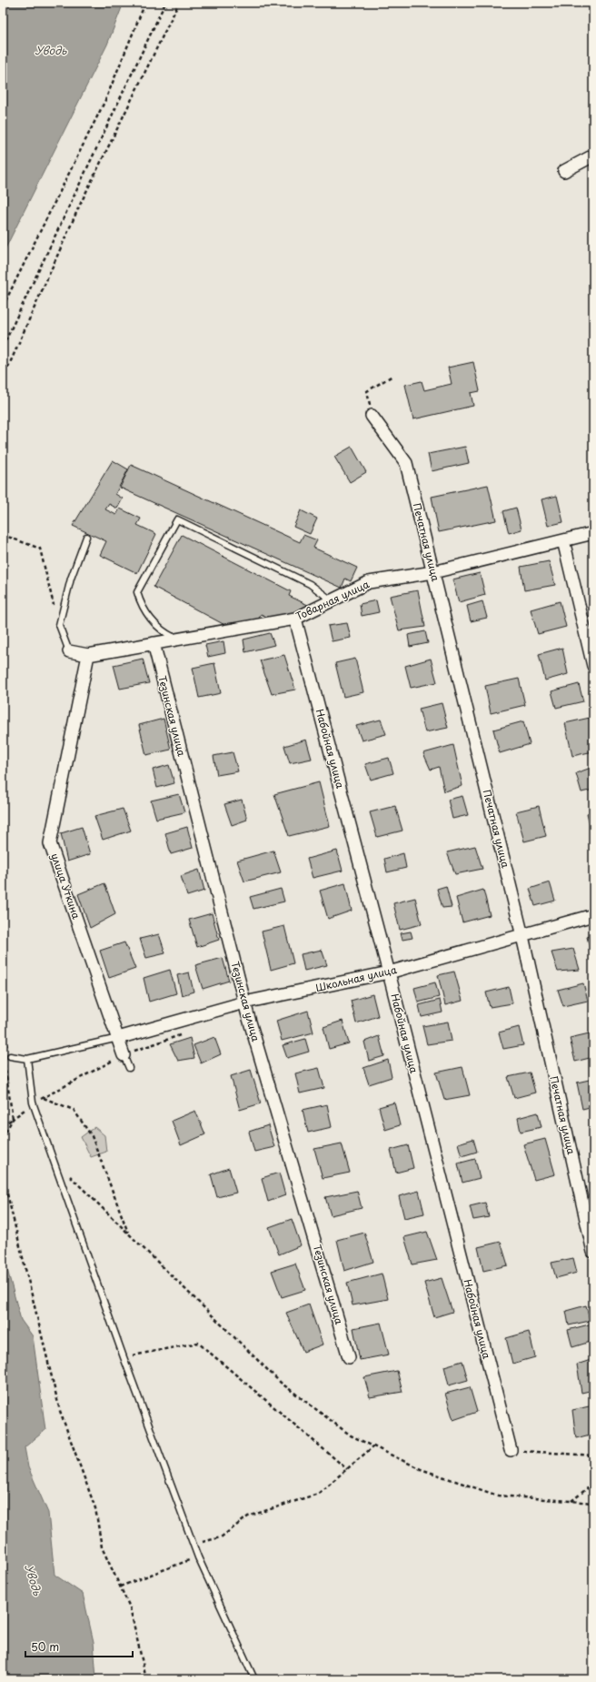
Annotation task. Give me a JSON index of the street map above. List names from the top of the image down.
{
  "streets": {
    "street": [
      "Печатная улица",
      "Товарная улица",
      "Тезинская улица",
      "Набойная улица",
      "улица Уткина",
      "Школьная улица"
    ]
  },
  "crossings": [
    ["Печатная улица", "Товарная улица"],
    ["Печатная улица", "Школьная улица"],
    ["Товарная улица", "Тезинская улица"],
    ["Товарная улица", "Набойная улица"],
    ["Товарная улица", "улица Уткина"],
    ["Тезинская улица", "Школьная улица"],
    ["Набойная улица", "Школьная улица"],
    ["улица Уткина", "Школьная улица"]
  ],
  "water": ["Уводь"],
  "scale_bar": "50 m"
}
